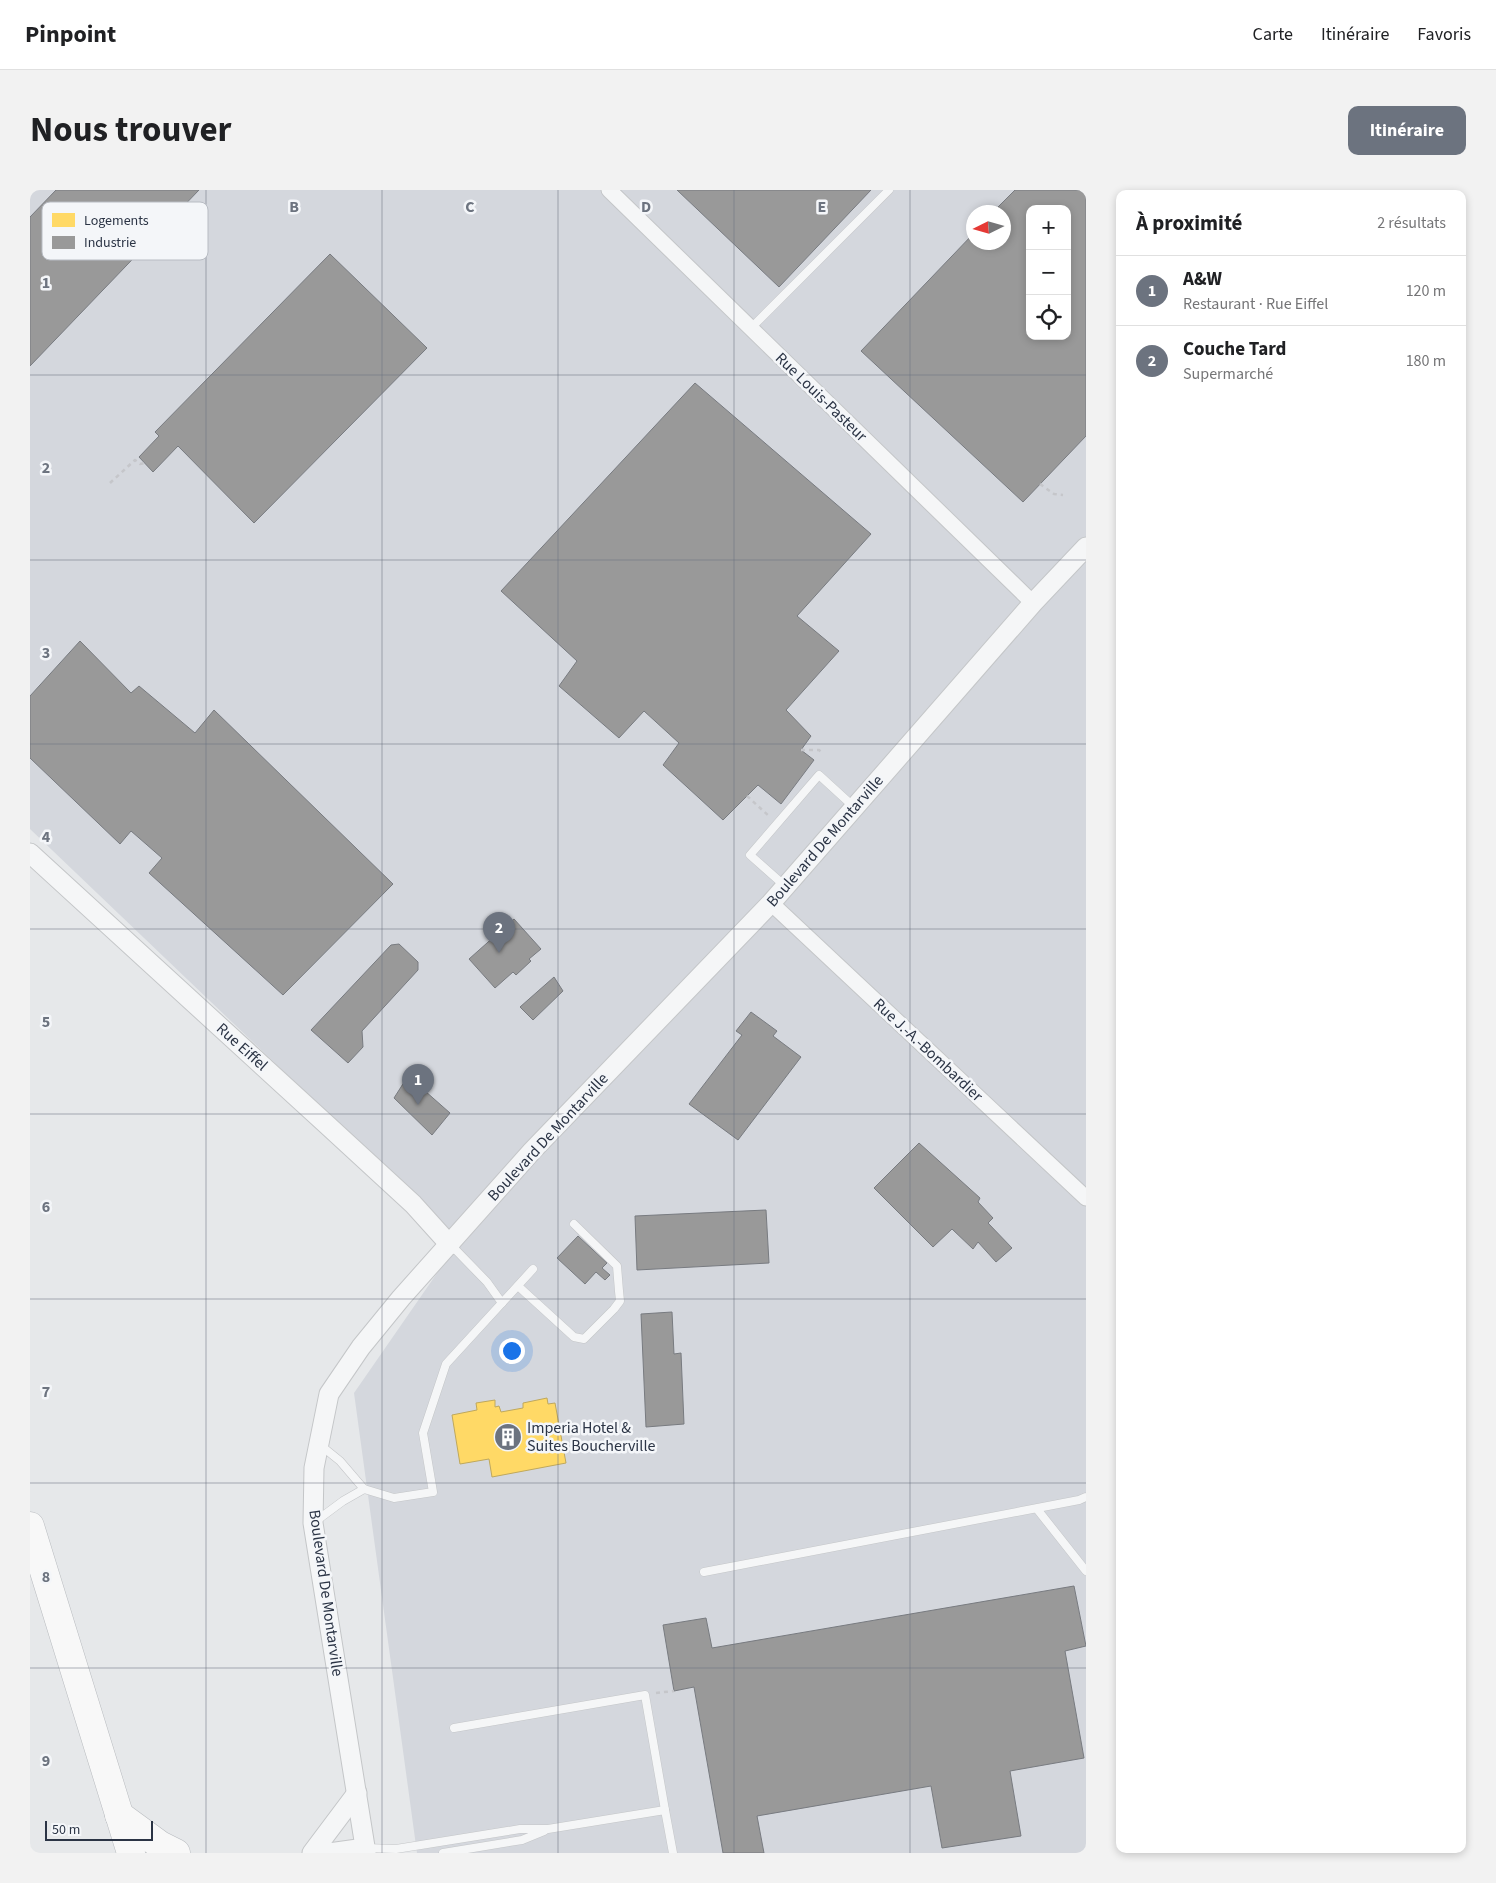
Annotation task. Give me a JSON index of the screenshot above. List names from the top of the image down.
{
  "streets": {
    "street": [
      "Rue Louis-Pasteur",
      "Boulevard De Montarville",
      "Rue Eiffel",
      "Rue J.-A.-Bombardier"
    ]
  },
  "crossings": [
    ["Rue Louis-Pasteur", "Boulevard De Montarville"],
    ["Boulevard De Montarville", "Rue Eiffel"],
    ["Boulevard De Montarville", "Rue J.-A.-Bombardier"]
  ],
  "places": {
    "building": ["Imperia Hotel & Suites Boucherville"]
  },
  "legend": ["Logements", "Industrie"],
  "scale_bar": "50 m",
  "north": "left",
  "page": {
    "header": "Pinpoint",
    "nav": ["Carte", "Itinéraire", "Favoris"],
    "title": "Nous trouver",
    "buttons": "Itinéraire",
    "heading": ["À proximité", "2 résultats"],
    "map_buttons": ["+", "−"],
    "list": [
      {
        "mark": "1",
        "name": "A&W",
        "note": "Restaurant · Rue Eiffel",
        "value": "120 m"
      },
      {
        "mark": "2",
        "name": "Couche Tard",
        "note": "Supermarché",
        "value": "180 m"
      }
    ],
    "pins": ["2", "1"],
    "scale": "50 m"
  },
  "grid": {
    "columns": [
      "B",
      "C",
      "D",
      "E"
    ],
    "rows": [
      "1",
      "2",
      "3",
      "4",
      "5",
      "6",
      "7",
      "8",
      "9"
    ]
  }
}
